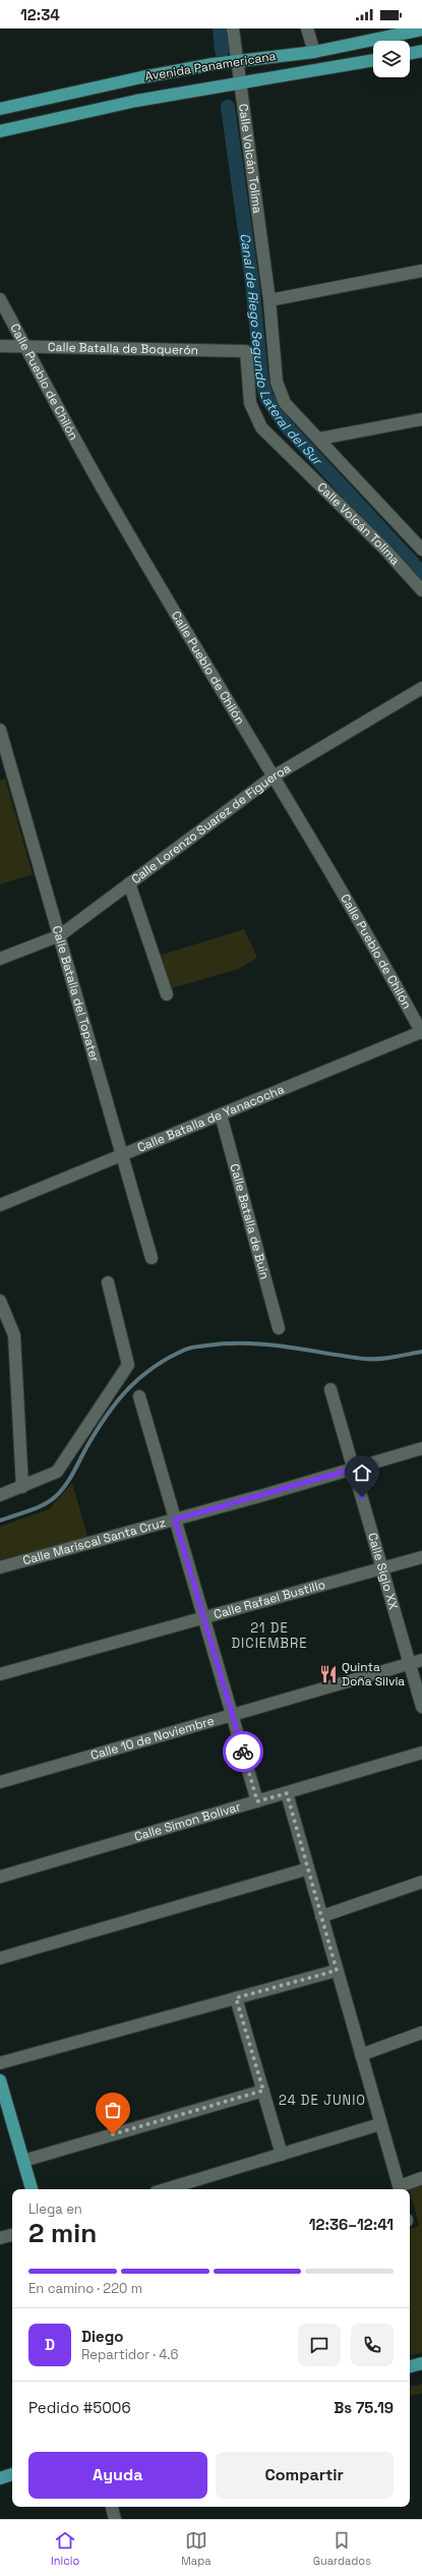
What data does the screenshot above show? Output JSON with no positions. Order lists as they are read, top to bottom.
{
  "streets": {
    "main road": ["Avenida Panamericana"],
    "street": [
      "Calle Volcán Tolima",
      "Calle Batalla de Boquerón",
      "Calle Pueblo de Chilón",
      "Calle Lorenzo Suarez de Figueroa",
      "Calle Batalla del Topater",
      "Calle Batalla de Yanacocha",
      "Calle Batalla de Buin",
      "Calle Mariscal Santa Cruz",
      "Calle Siglo XX",
      "Calle Rafael Bustillo",
      "Calle 10 de Noviembre",
      "Calle Simon Bolivar"
    ]
  },
  "crossings": [
    ["Avenida Panamericana", "Calle Volcán Tolima"],
    ["Calle Volcán Tolima", "Calle Batalla de Boquerón"],
    ["Calle Batalla de Boquerón", "Calle Pueblo de Chilón"],
    ["Calle Pueblo de Chilón", "Calle Lorenzo Suarez de Figueroa"],
    ["Calle Pueblo de Chilón", "Calle Batalla de Yanacocha"],
    ["Calle Lorenzo Suarez de Figueroa", "Calle Batalla del Topater"],
    ["Calle Batalla del Topater", "Calle Batalla de Yanacocha"],
    ["Calle Batalla de Yanacocha", "Calle Batalla de Buin"],
    ["Calle Mariscal Santa Cruz", "Calle Siglo XX"],
    ["Calle Siglo XX", "Calle Rafael Bustillo"],
    ["Calle Siglo XX", "Calle 10 de Noviembre"]
  ],
  "districts": ["21 DE DICIEMBRE", "24 DE JUNIO"],
  "water": ["Canal de Riego Segundo Lateral del Sur"],
  "places": {
    "restaurant": ["Quinta Doña Silvia"]
  },
  "page": {
    "status": "12:34",
    "heading": ["2 min", "Llega en", "12:36–12:41"],
    "panel": [
      "Diego",
      "Repartidor · 4.6",
      "Pedido #5006",
      "Bs 75.19"
    ],
    "bar": "En camino · 220 m",
    "round": "D",
    "buttons": ["Ayuda", "Compartir"],
    "tabs": ["Inicio", "Mapa", "Guardados"]
  }
}
